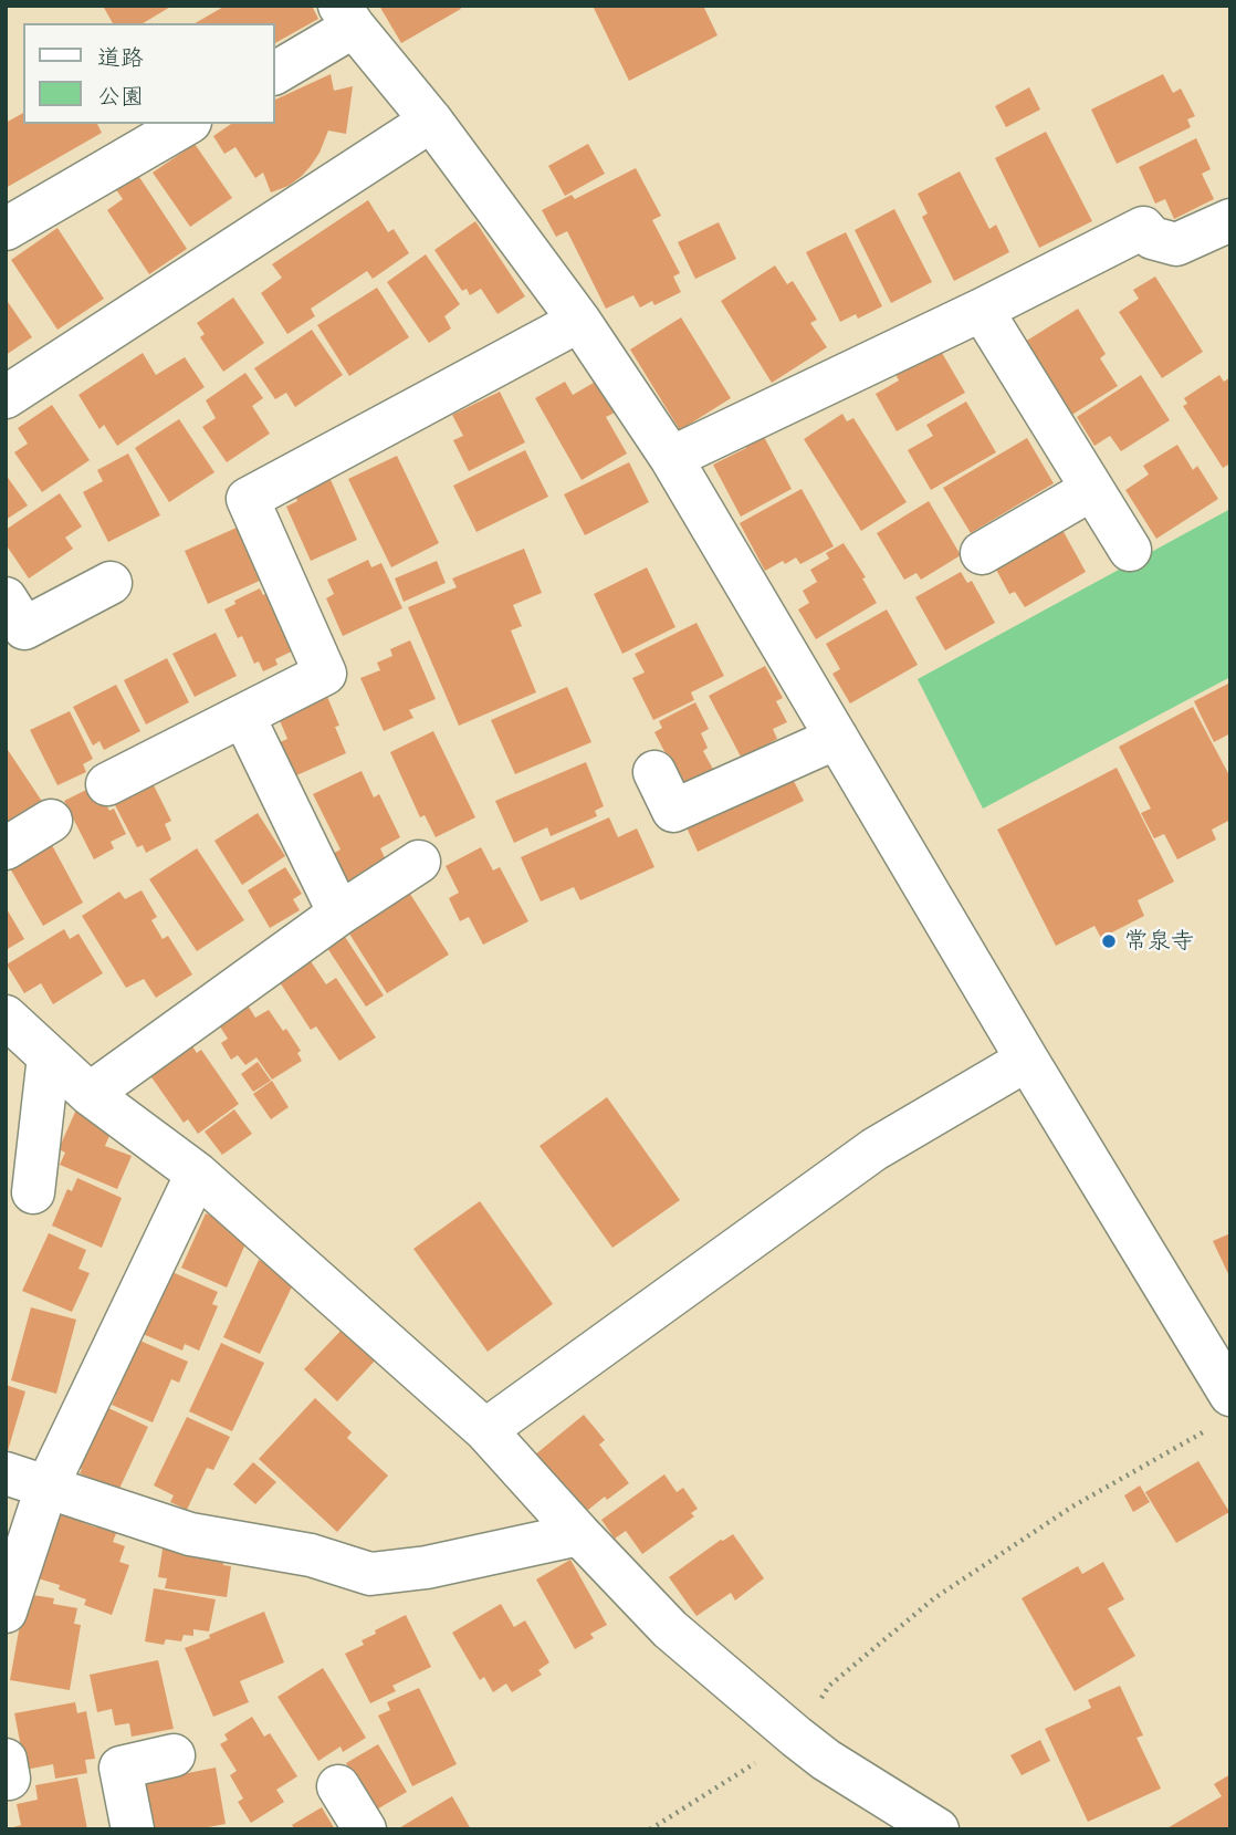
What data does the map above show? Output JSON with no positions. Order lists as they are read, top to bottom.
{
  "places": ["常泉寺"],
  "legend": ["道路", "公園"]
}
